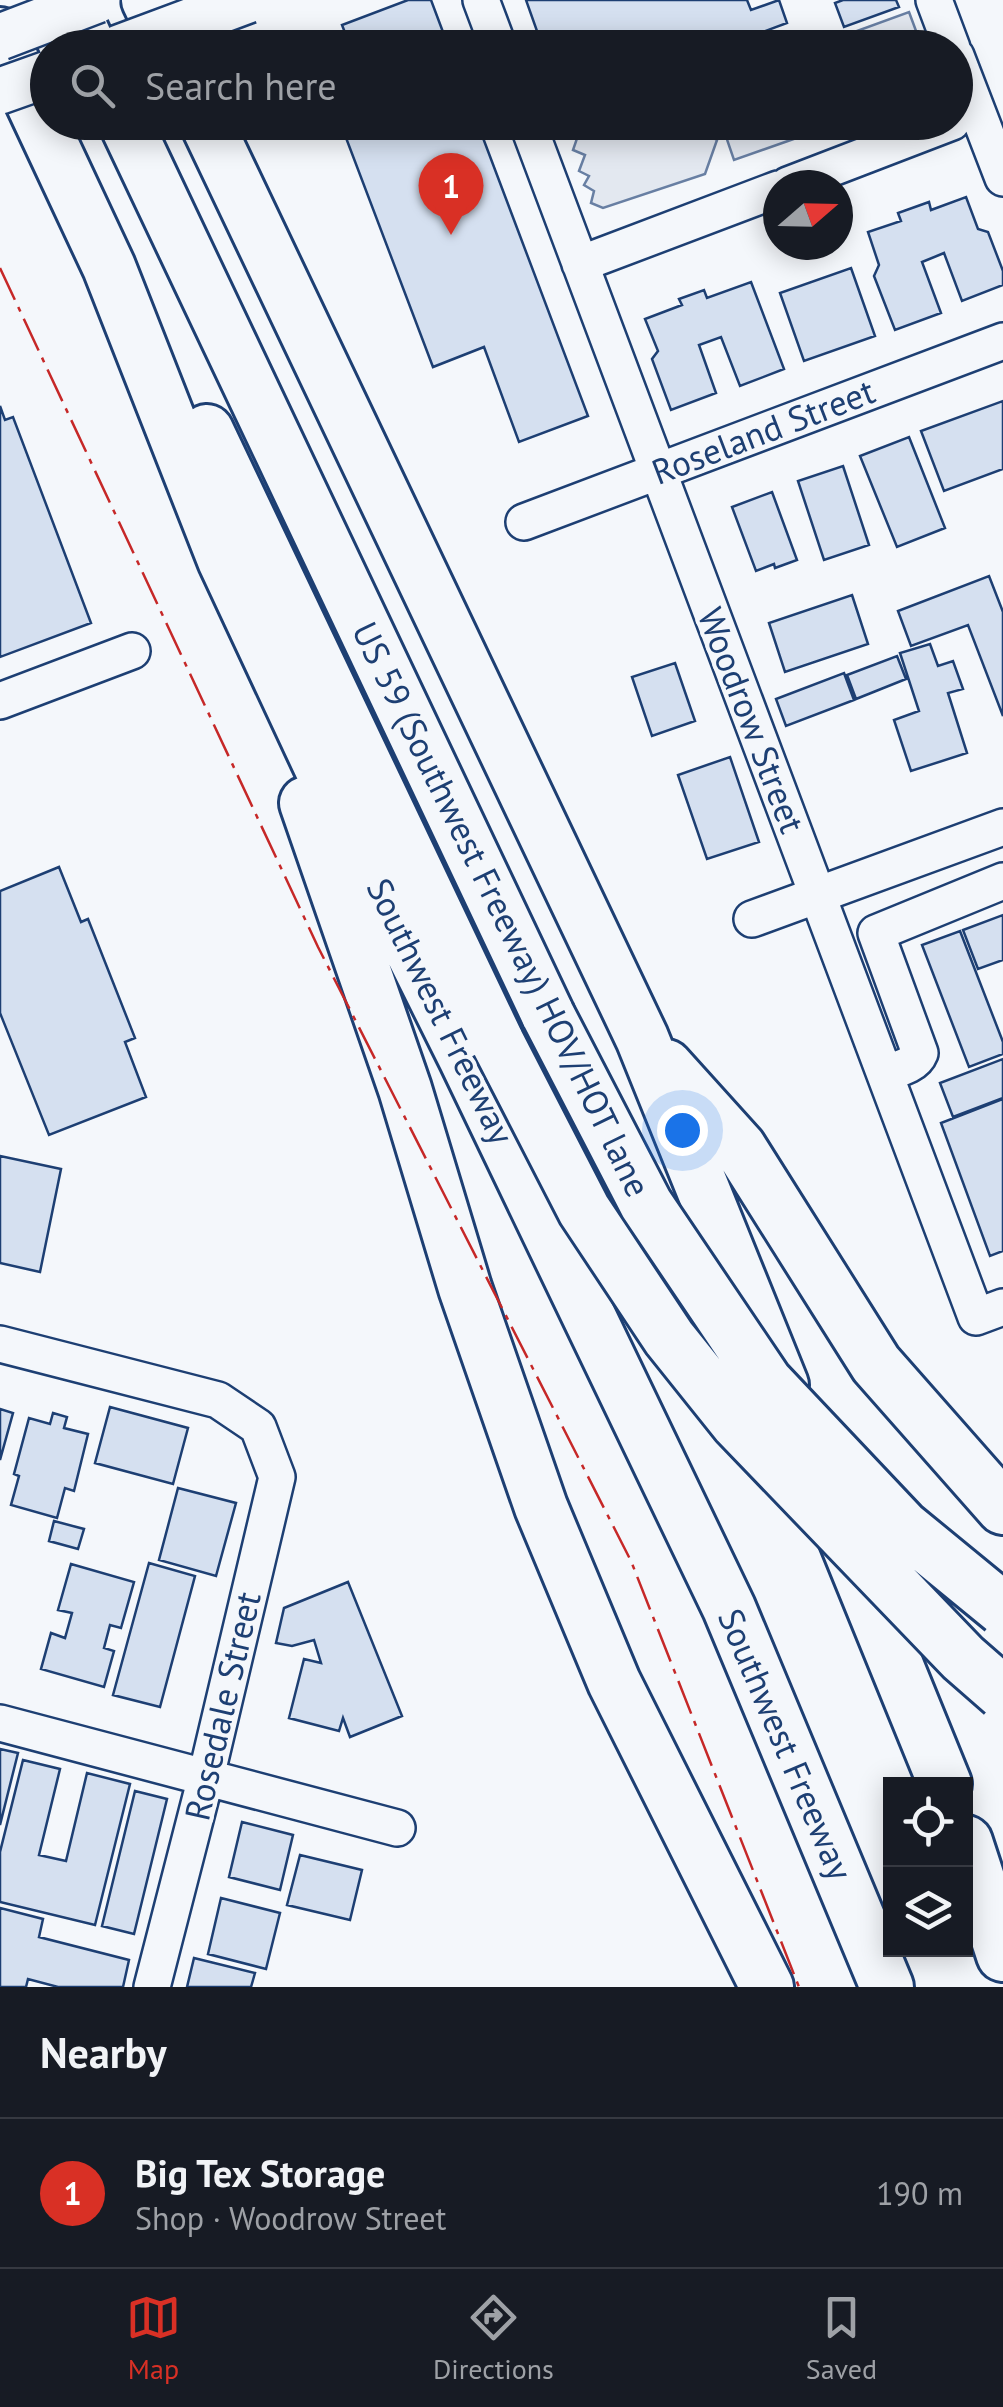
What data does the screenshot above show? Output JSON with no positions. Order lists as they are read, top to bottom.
{
  "streets": {
    "highway": ["US 59 (Southwest Freeway) HOV/HOT lane", "Southwest Freeway"],
    "street": ["Roseland Street", "Woodrow Street", "Rosedale Street"]
  },
  "crossings": [
    ["Roseland Street", "Woodrow Street"]
  ],
  "north": "right",
  "page": {
    "search": "Search here",
    "pins": "1",
    "heading": "Nearby",
    "list": [
      {
        "mark": "1",
        "name": "Big Tex Storage",
        "note": "Shop · Woodrow Street",
        "value": "190 m"
      }
    ],
    "nav": ["Map", "Directions", "Saved"]
  }
}
